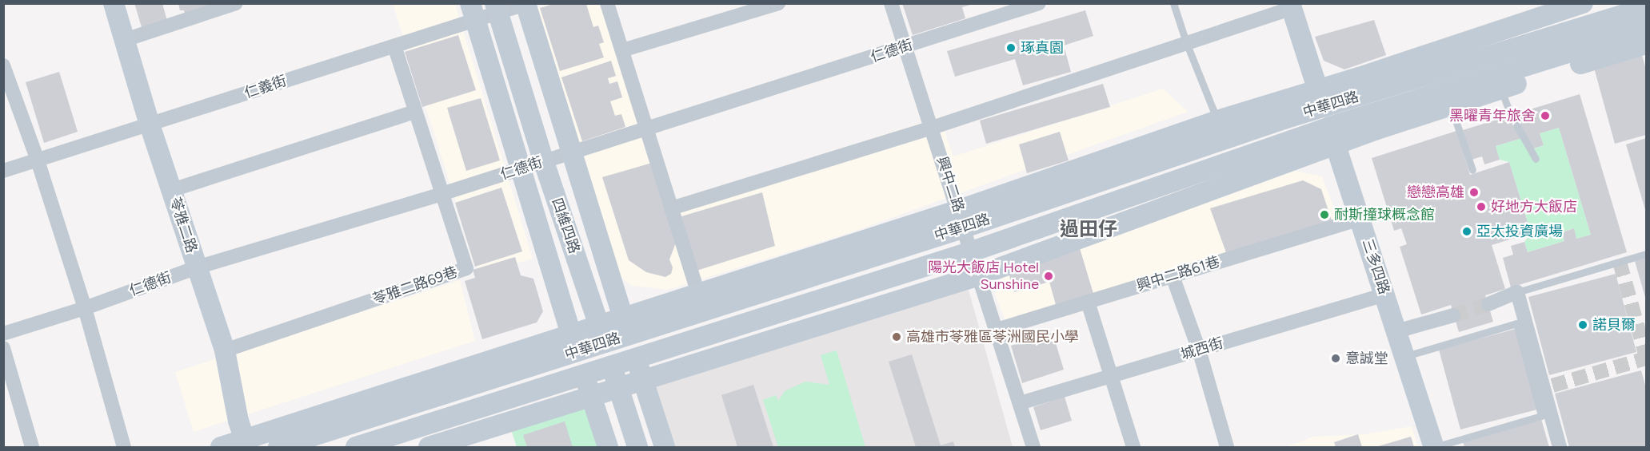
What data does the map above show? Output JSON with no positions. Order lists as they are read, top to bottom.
{
  "streets": {
    "street": [
      "仁德街",
      "仁義街",
      "中華四路",
      "興中二路",
      "苓雅二路",
      "四維四路",
      "三多四路",
      "興中二路61巷",
      "苓雅二路69巷",
      "城西街"
    ]
  },
  "crossings": [
    ["仁德街", "興中二路"],
    ["仁德街", "苓雅二路"],
    ["仁德街", "四維四路"],
    ["仁德街", "苓雅二路69巷"],
    ["仁義街", "苓雅二路"],
    ["仁義街", "四維四路"],
    ["仁義街", "苓雅二路69巷"],
    ["中華四路", "興中二路"],
    ["中華四路", "苓雅二路"],
    ["中華四路", "四維四路"],
    ["中華四路", "三多四路"],
    ["興中二路", "興中二路61巷"],
    ["興中二路", "城西街"],
    ["苓雅二路", "苓雅二路69巷"],
    ["三多四路", "興中二路61巷"],
    ["三多四路", "城西街"]
  ],
  "districts": ["過田仔"],
  "places": [
    "琢真園",
    "黑曜青年旅舍",
    "戀戀高雄",
    "好地方大飯店",
    "耐斯撞球概念館",
    "亞太投資廣場",
    "陽光大飯店 Hotel Sunshine",
    "諾貝爾",
    "高雄市苓雅區苓洲國民小學",
    "意誠堂"
  ]
}
